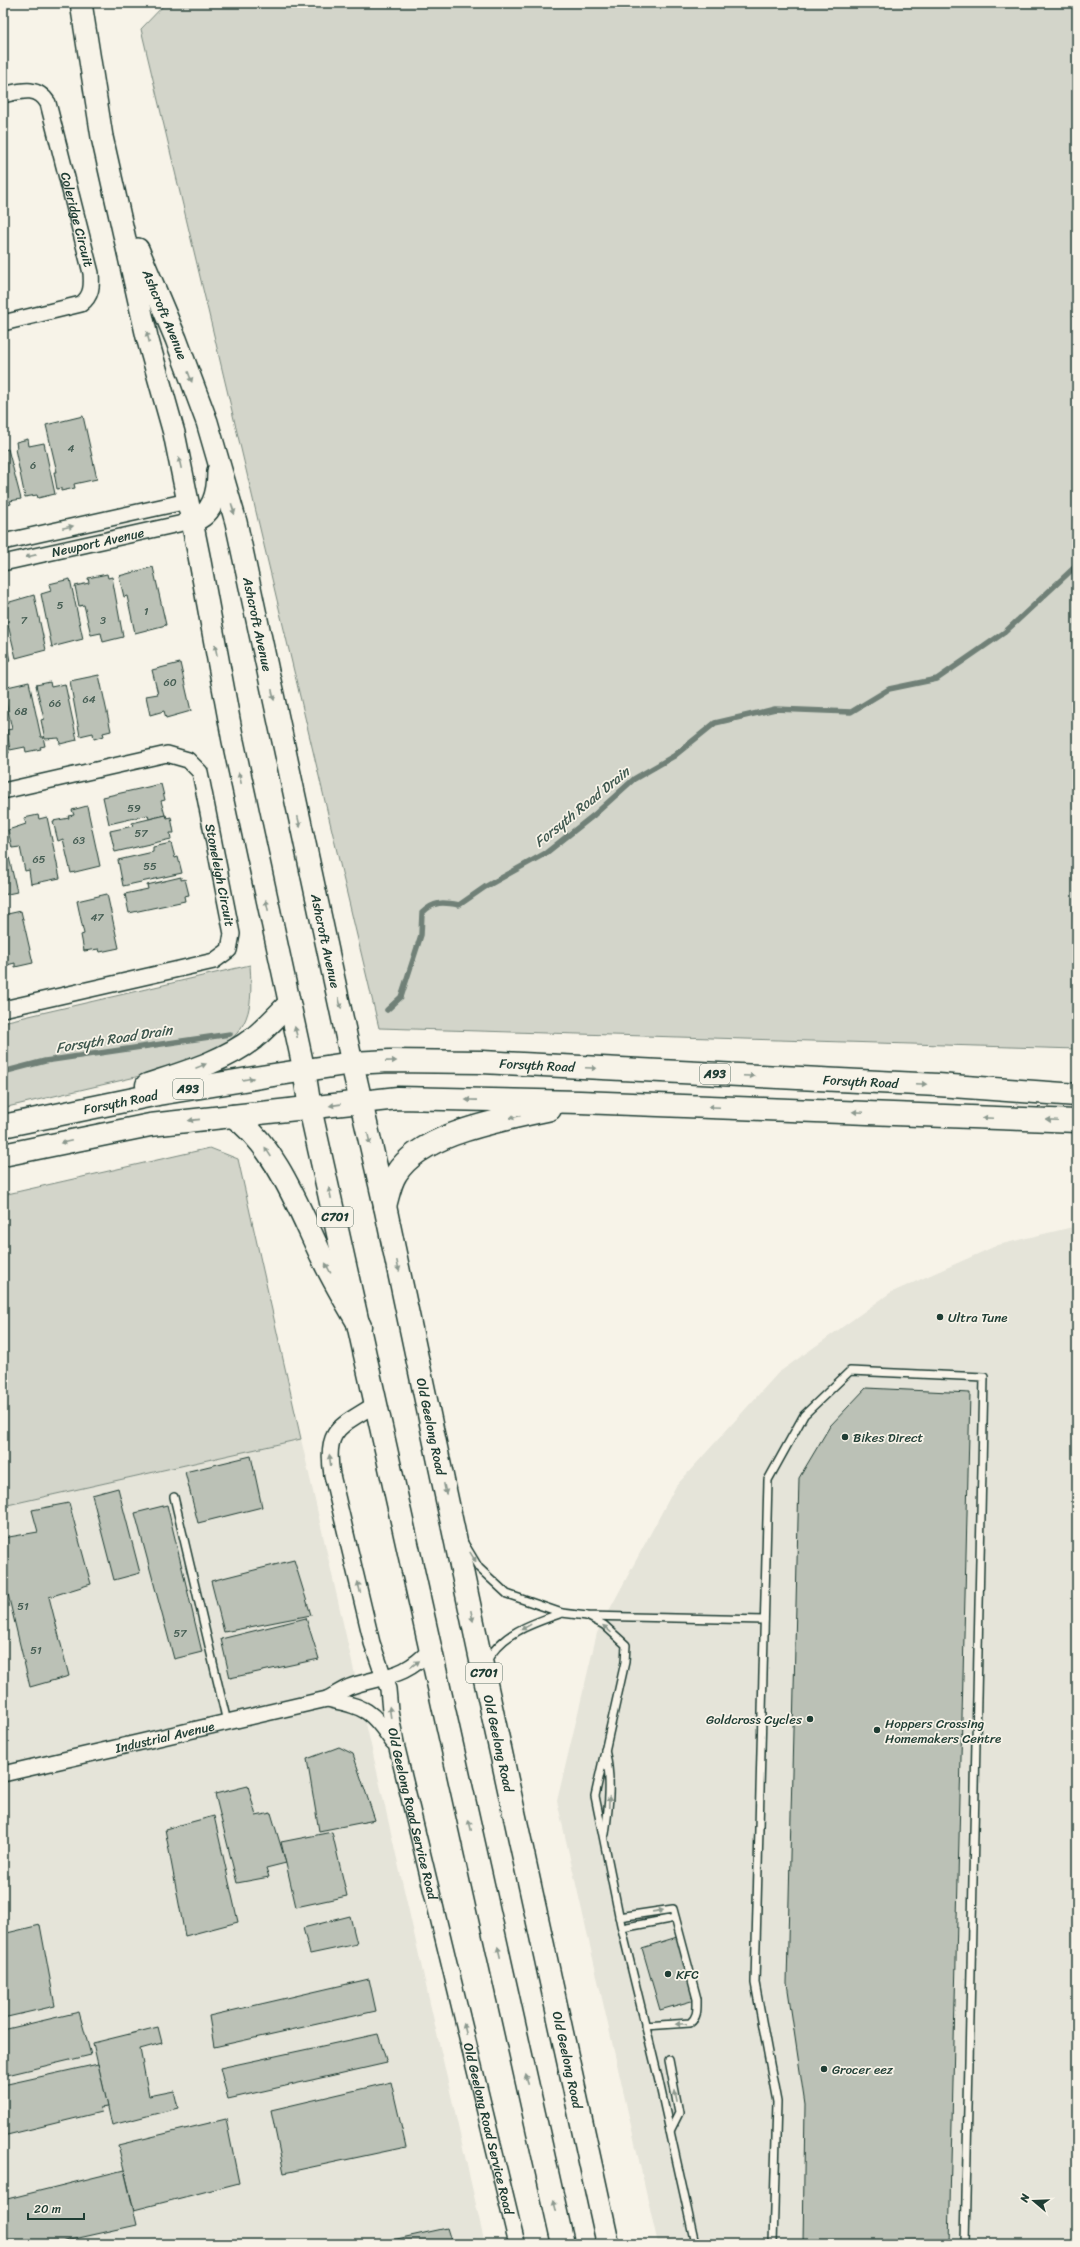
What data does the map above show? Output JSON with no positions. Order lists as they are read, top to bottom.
{
  "streets": {
    "main road": [
      "Ashcroft Avenue",
      "Forsyth Road",
      "A93",
      "C701",
      "Old Geelong Road"
    ],
    "street": [
      "Coleridge Circuit",
      "Newport Avenue",
      "Stoneleigh Circuit",
      "Industrial Avenue",
      "Old Geelong Road Service Road"
    ]
  },
  "crossings": [
    ["Ashcroft Avenue", "Newport Avenue"],
    ["Ashcroft Avenue", "Forsyth Road"],
    ["Ashcroft Avenue", "C701"],
    ["Forsyth Road", "C701"],
    ["C701", "Old Geelong Road"],
    ["C701", "Industrial Avenue"],
    ["C701", "Old Geelong Road Service Road"],
    ["Industrial Avenue", "Old Geelong Road Service Road"]
  ],
  "one_way": ["Old Geelong Road Service Road"],
  "water": ["Forsyth Road Drain"],
  "places": [
    "Ultra Tune",
    "Bikes Direct",
    "Goldcross Cycles",
    "Hoppers Crossing Homemakers Centre",
    "KFC",
    "Grocer eez"
  ],
  "house_numbers": [
    "4",
    "6",
    "5",
    "1",
    "7",
    "3",
    "60",
    "64",
    "66",
    "68",
    "59",
    "57",
    "63",
    "65",
    "55",
    "47",
    "51",
    "57",
    "51"
  ],
  "scale_bar": "20 m",
  "north": "left"
}
